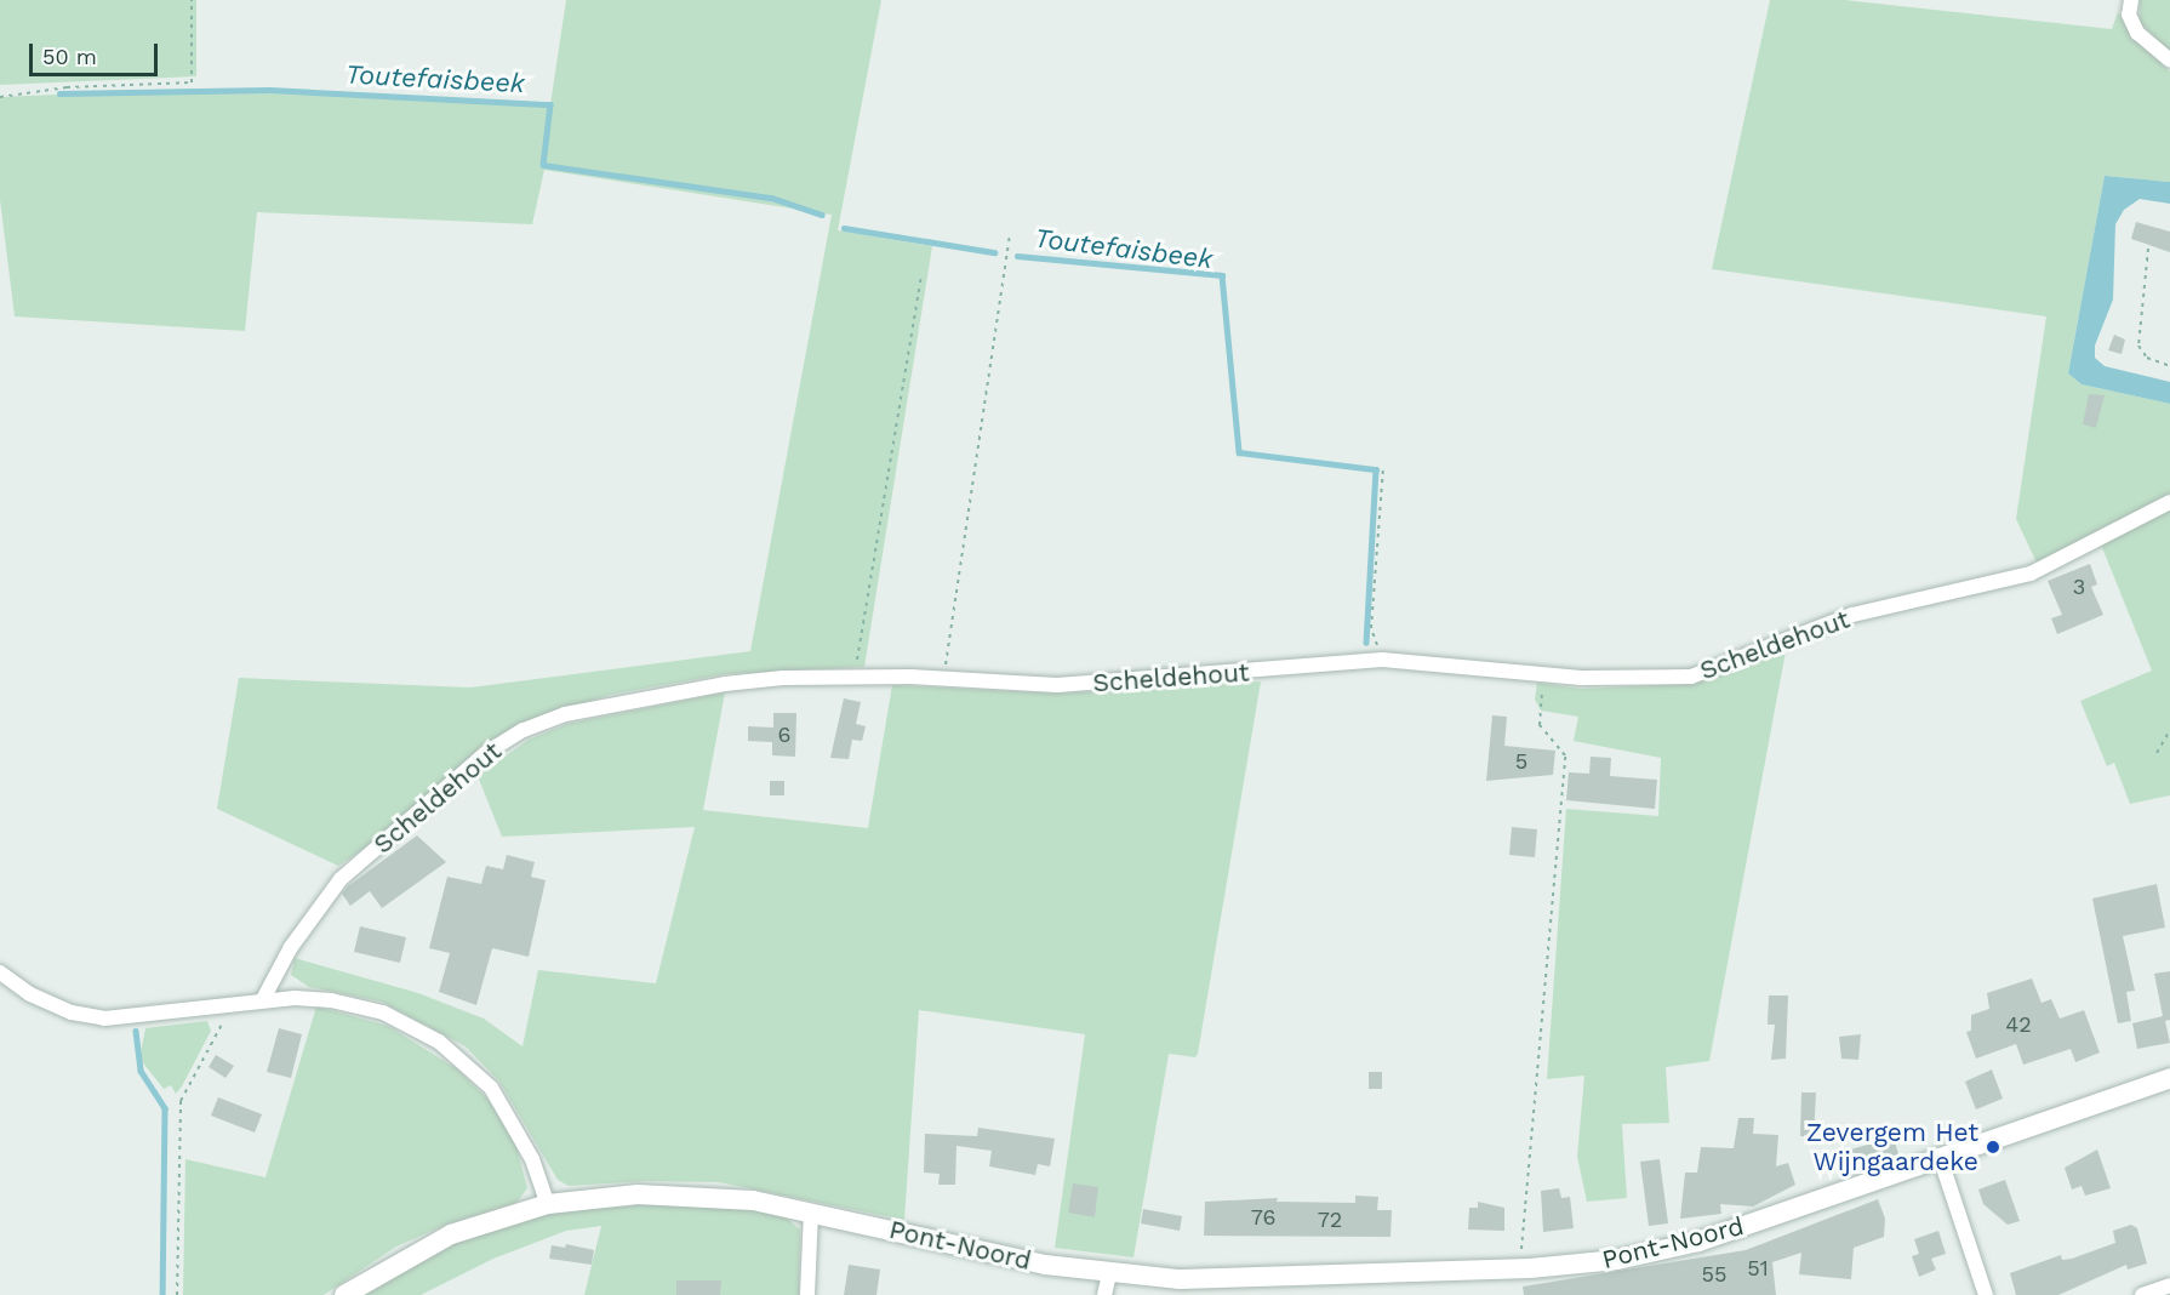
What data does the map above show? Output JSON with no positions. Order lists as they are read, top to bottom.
{
  "streets": {
    "street": ["Scheldehout", "Pont-Noord"]
  },
  "water": ["Toutefaisbeek"],
  "places": ["Zevergem Het Wijngaardeke"],
  "house_numbers": [
    "3",
    "6",
    "5",
    "42",
    "76",
    "72",
    "51",
    "55"
  ],
  "scale_bar": "50 m"
}
